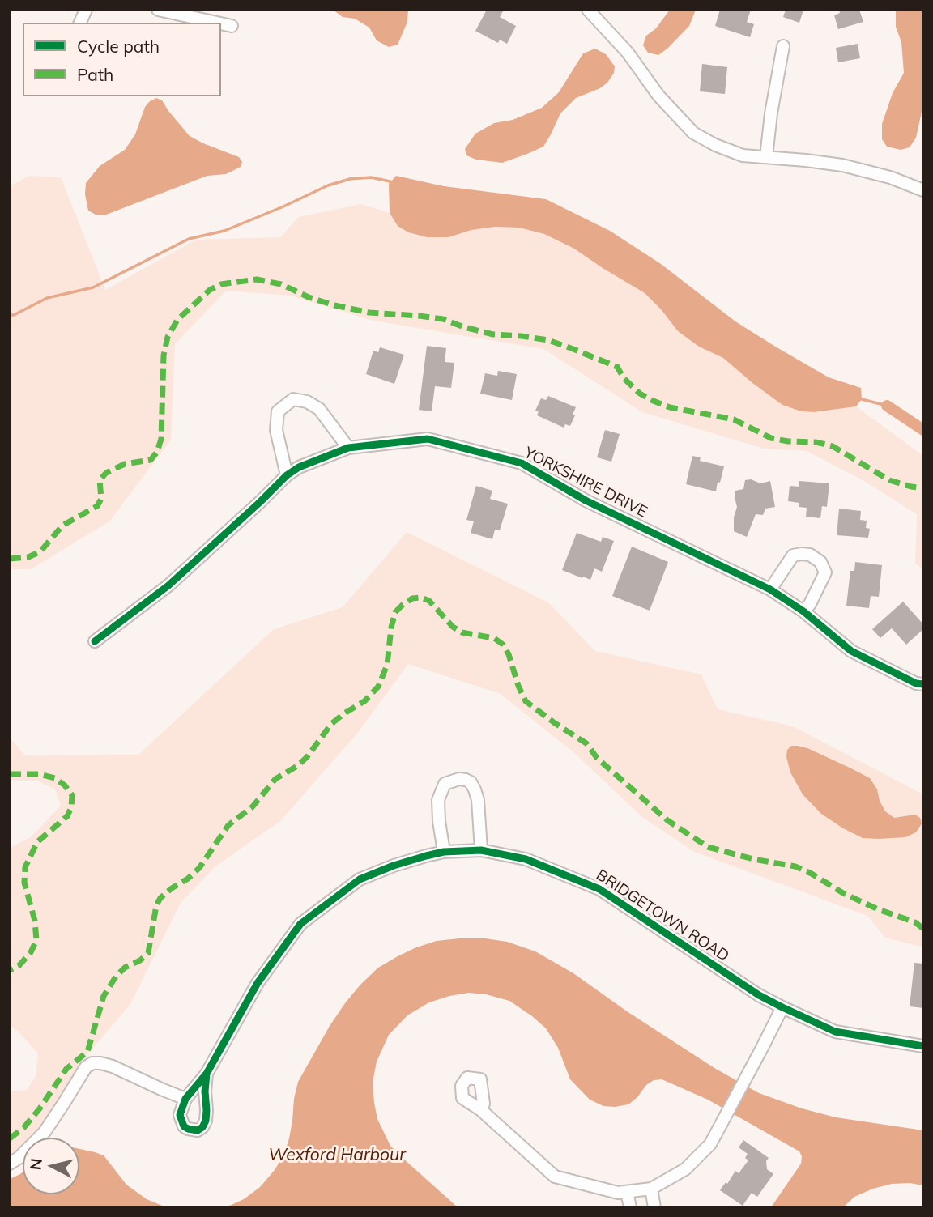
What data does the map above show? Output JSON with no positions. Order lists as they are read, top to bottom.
{
  "streets": {
    "street": ["YORKSHIRE DRIVE", "BRIDGETOWN ROAD"]
  },
  "water": ["Wexford Harbour"],
  "legend": ["Cycle path", "Path"],
  "north": "left"
}
